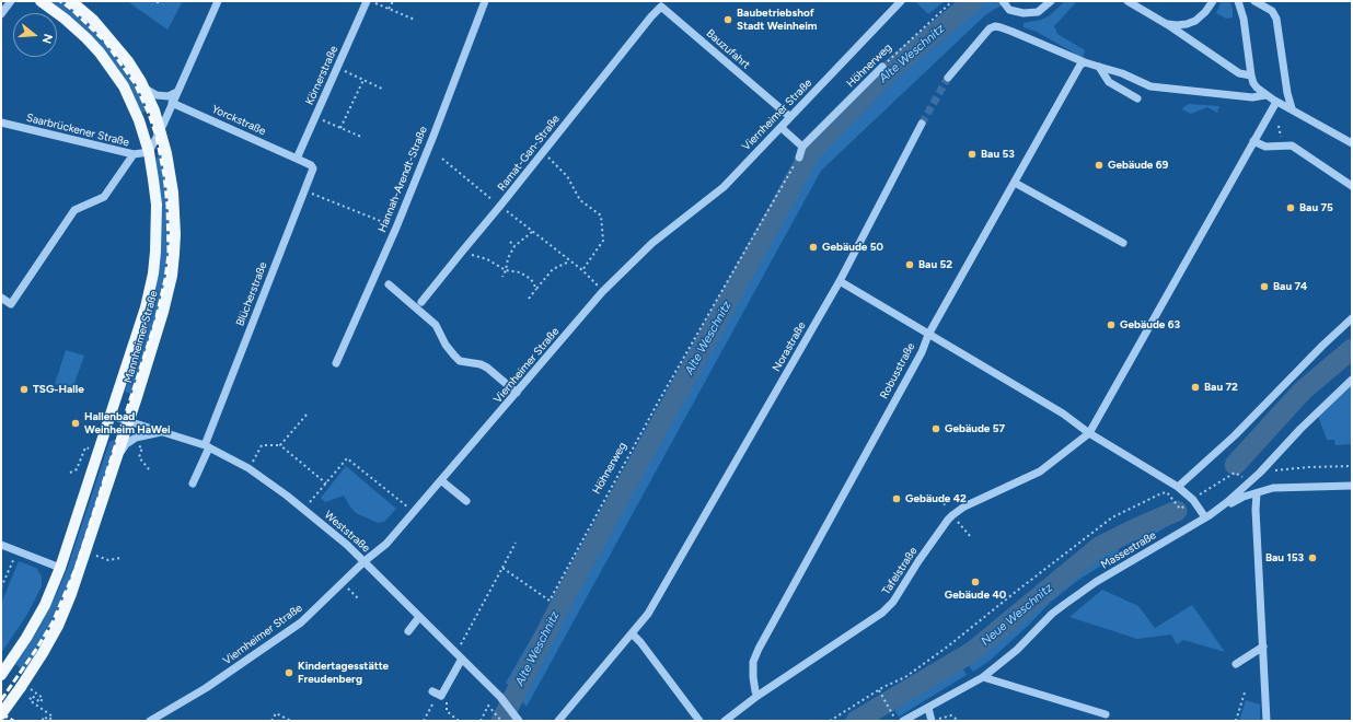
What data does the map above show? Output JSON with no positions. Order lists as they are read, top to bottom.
{
  "streets": {
    "main road": ["Mannheimer Straße"],
    "street": [
      "Bauzufahrt",
      "Höhnerweg",
      "Körnerstraße",
      "Viernheimer Straße",
      "Yorckstraße",
      "Saarbrückener Straße",
      "Ramat-Gan-Straße",
      "Hannah-Arendt-Straße",
      "Blücherstraße",
      "Norastraße",
      "Robusstraße",
      "Weststraße",
      "Massestraße",
      "Tafelstraße"
    ]
  },
  "crossings": [
    ["Bauzufahrt", "Viernheimer Straße"],
    ["Bauzufahrt", "Ramat-Gan-Straße"],
    ["Körnerstraße", "Yorckstraße"],
    ["Körnerstraße", "Blücherstraße"],
    ["Viernheimer Straße", "Weststraße"],
    ["Yorckstraße", "Blücherstraße"],
    ["Saarbrückener Straße", "Mannheimer Straße"],
    ["Blücherstraße", "Weststraße"],
    ["Mannheimer Straße", "Weststraße"],
    ["Robusstraße", "Tafelstraße"]
  ],
  "water": ["Alte Weschnitz", "Neue Weschnitz"],
  "places": [
    "Baubetriebshof Stadt Weinheim",
    "Bau 53",
    "Gebäude 69",
    "Bau 75",
    "Gebäude 50",
    "Bau 52",
    "Bau 74",
    "Gebäude 63",
    "Bau 72",
    "TSG-Halle",
    "Hallenbad Weinheim HaWei",
    "Gebäude 57",
    "Gebäude 42",
    "Bau 153",
    "Gebäude 40",
    "Kindertagesstätte Freudenberg"
  ],
  "north": "right"
}
